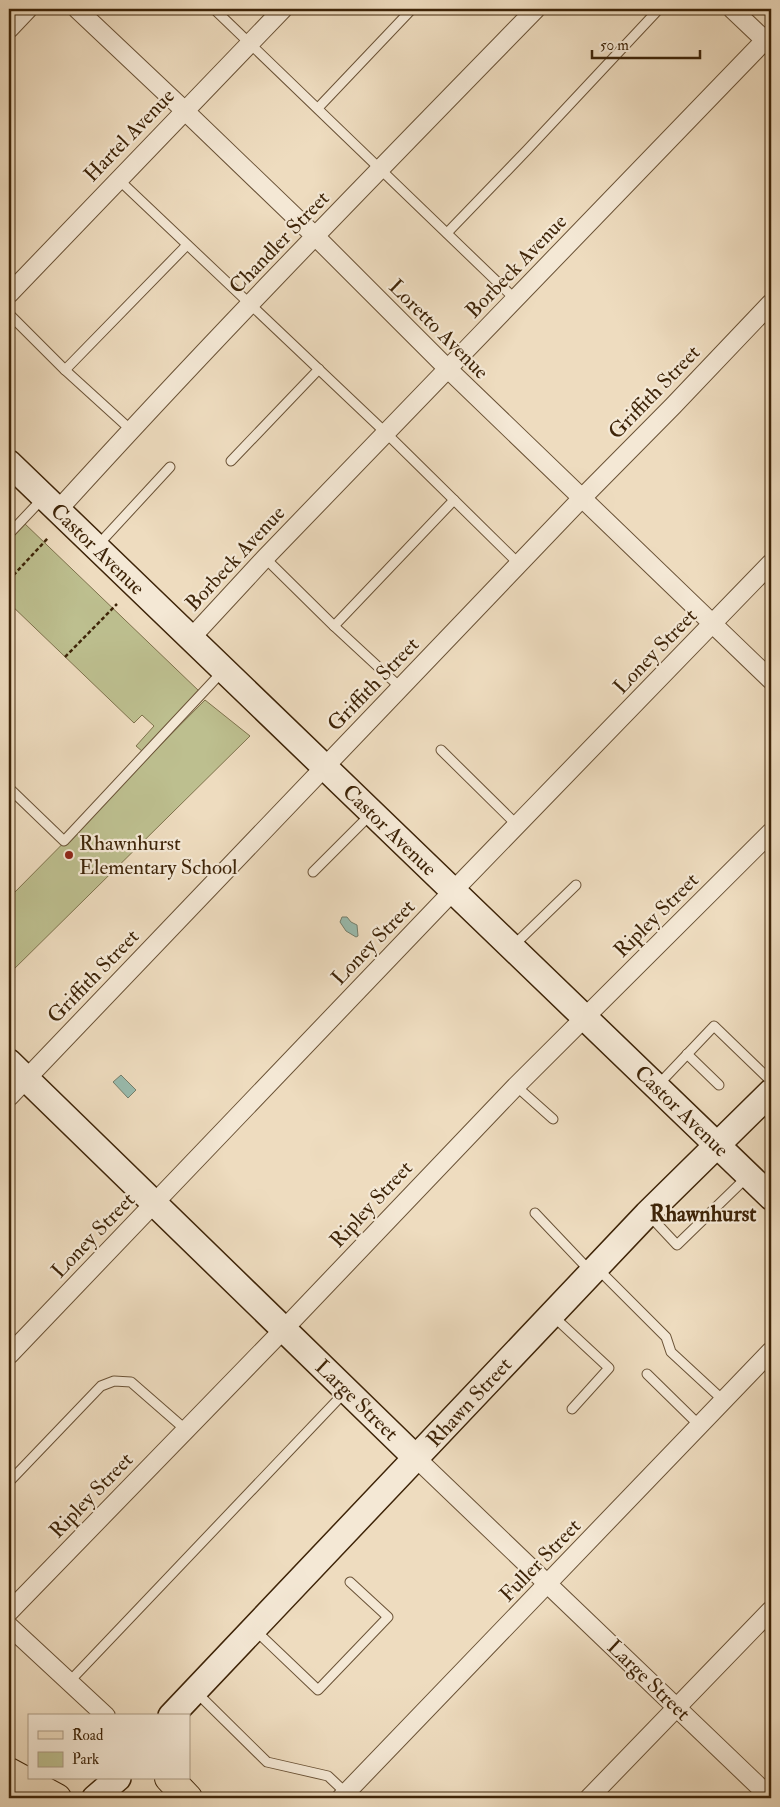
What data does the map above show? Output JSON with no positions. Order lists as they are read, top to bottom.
{
  "streets": {
    "main road": ["Castor Avenue", "Large Street", "Rhawn Street"],
    "street": [
      "Hartel Avenue",
      "Chandler Street",
      "Borbeck Avenue",
      "Loretto Avenue",
      "Griffith Street",
      "Loney Street",
      "Ripley Street",
      "Fuller Street"
    ]
  },
  "crossings": [
    ["Hartel Avenue", "Loretto Avenue"],
    ["Chandler Street", "Loretto Avenue"],
    ["Chandler Street", "Castor Avenue"],
    ["Borbeck Avenue", "Loretto Avenue"],
    ["Borbeck Avenue", "Castor Avenue"],
    ["Loretto Avenue", "Griffith Street"],
    ["Loretto Avenue", "Loney Street"],
    ["Griffith Street", "Castor Avenue"],
    ["Griffith Street", "Large Street"],
    ["Castor Avenue", "Loney Street"],
    ["Castor Avenue", "Ripley Street"],
    ["Castor Avenue", "Rhawn Street"],
    ["Loney Street", "Large Street"],
    ["Ripley Street", "Large Street"],
    ["Large Street", "Rhawn Street"],
    ["Large Street", "Fuller Street"]
  ],
  "districts": ["Rhawnhurst"],
  "places": ["Rhawnhurst Elementary School"],
  "legend": ["Road", "Park"],
  "scale_bar": "50 m"
}
